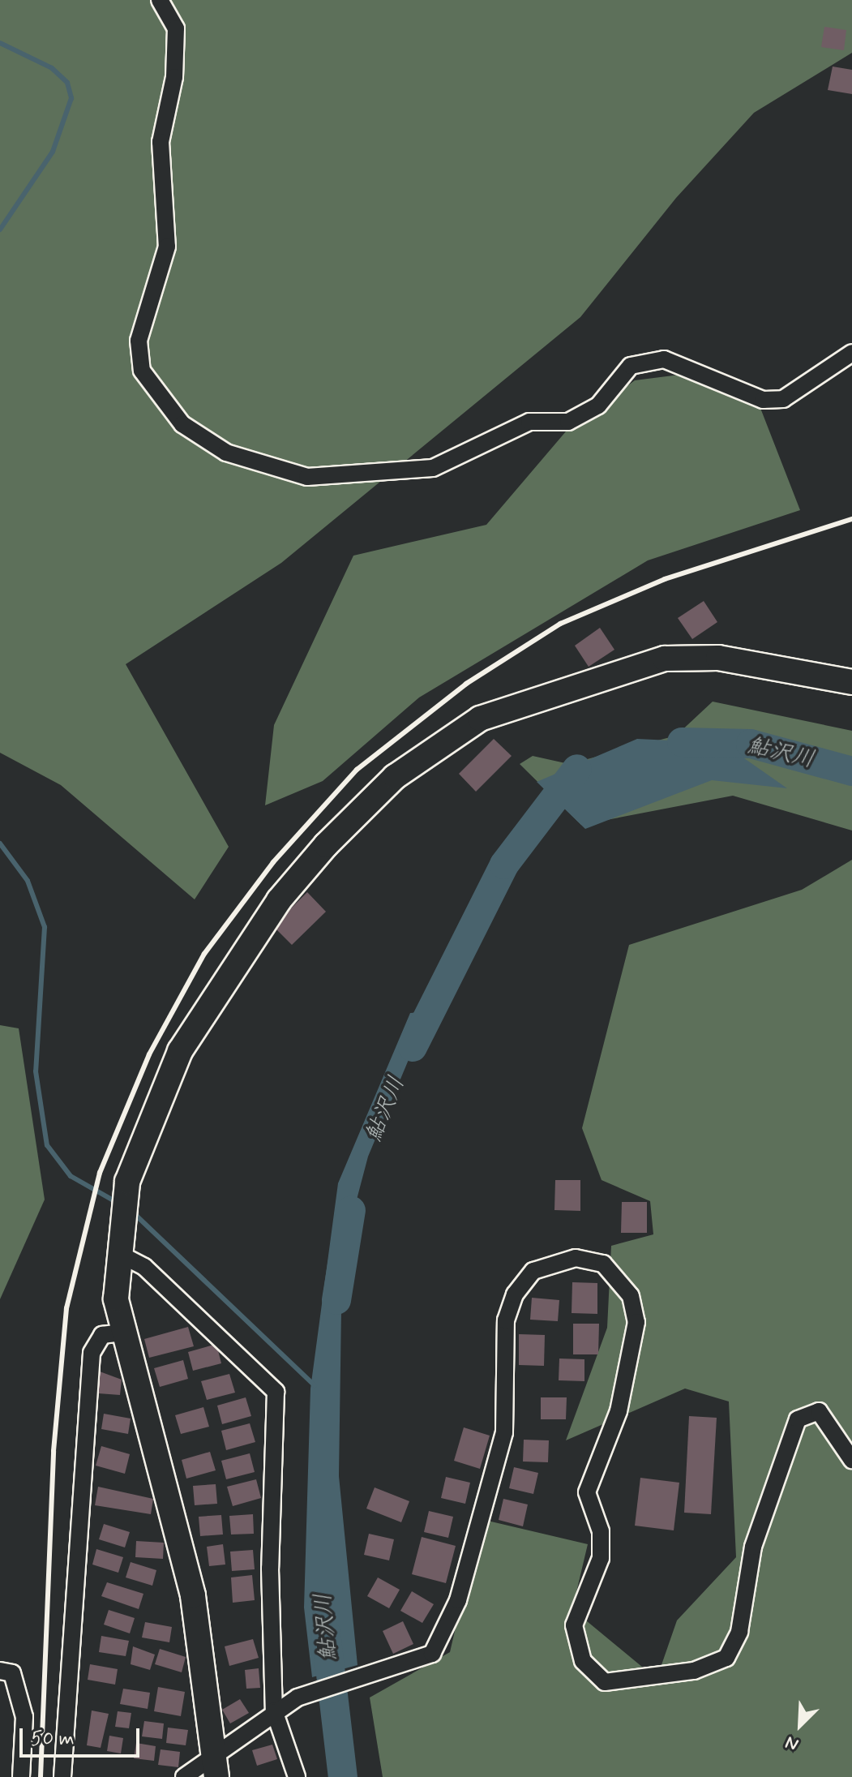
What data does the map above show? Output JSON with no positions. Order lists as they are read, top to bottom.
{
  "water": ["鮎沢川"],
  "scale_bar": "50 m",
  "north": "bottom left"
}
